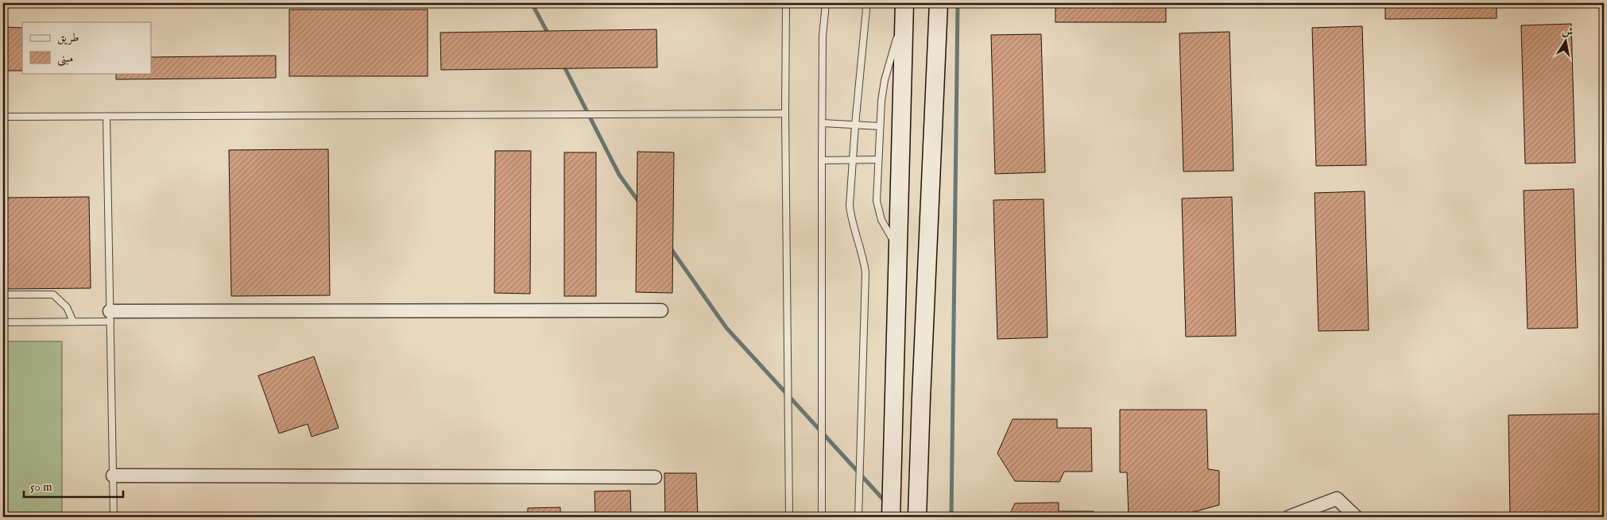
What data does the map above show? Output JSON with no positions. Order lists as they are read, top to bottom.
{
  "legend": ["طريق", "مبنى"],
  "scale_bar": "50 m",
  "north": "top"
}
